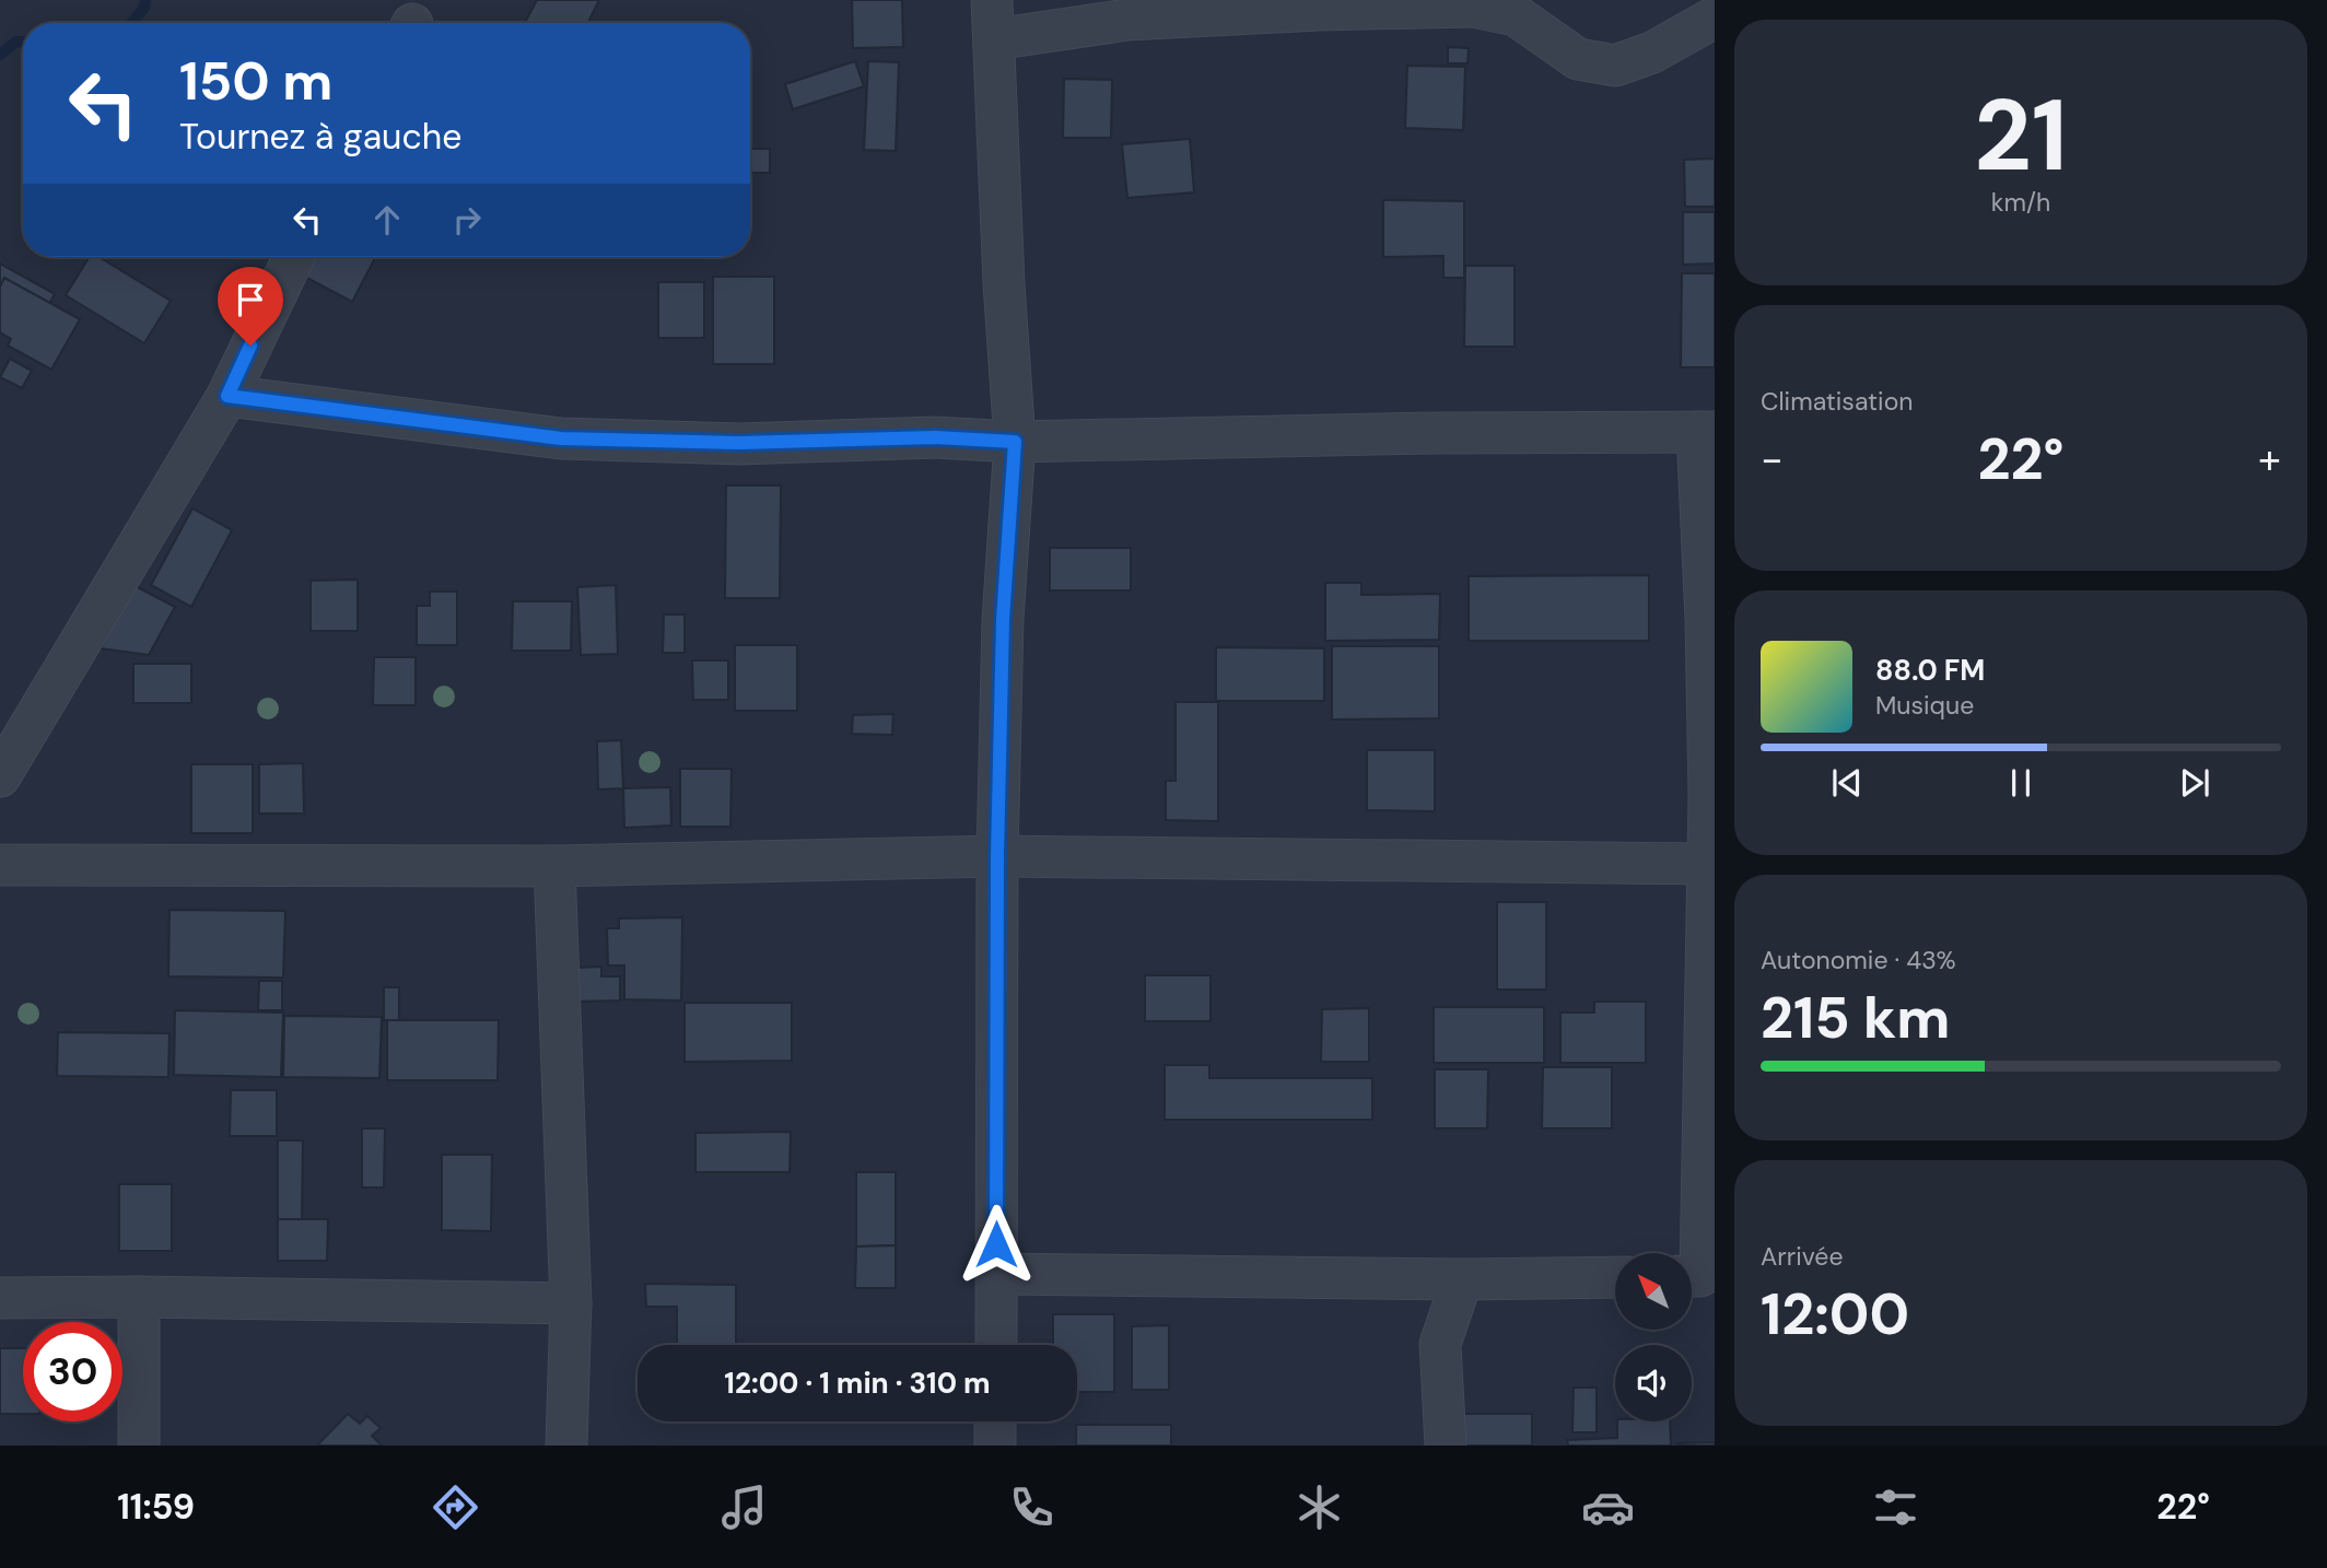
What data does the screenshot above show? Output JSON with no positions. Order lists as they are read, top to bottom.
{
  "north": "top left",
  "page": {
    "tile": [
      ["21", "km/h"],
      "Climatisation",
      ["Autonomie · 43%", "215 km"],
      ["Arrivée", "12:00"]
    ],
    "turn": ["150 m", "Tournez à gauche"],
    "heat": ["−", "22°", "+"],
    "song": ["88.0 FM", "Musique"],
    "limit": "30",
    "trip": "12:00 · 1 min · 310 m",
    "tabs": ["11:59", "22°"]
  }
}
